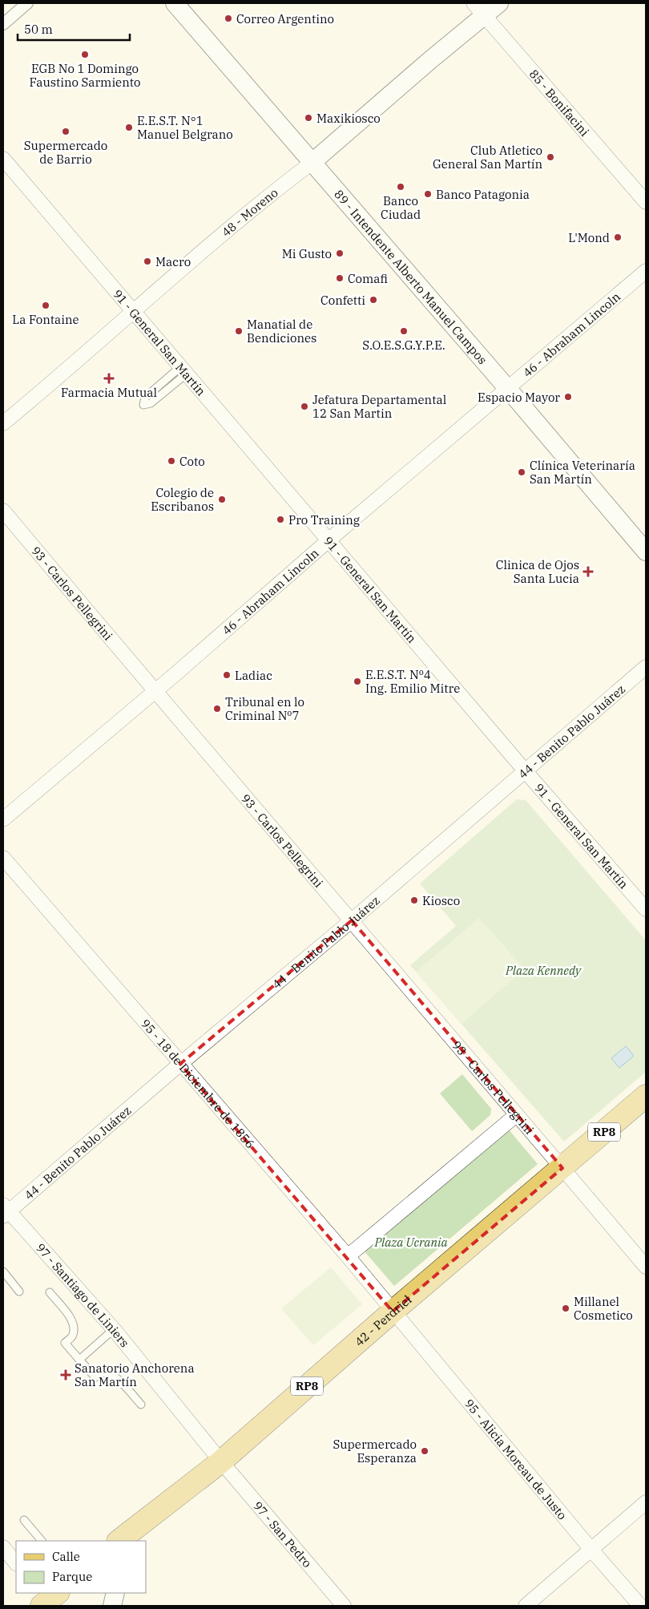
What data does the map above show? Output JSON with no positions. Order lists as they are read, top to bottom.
{
  "streets": {
    "main road": ["RP8", "42 - Perdriel"],
    "street": [
      "85 - Bonifacini",
      "48 - Moreno",
      "89 - Intendente Alberto Manuel Campos",
      "46 - Abraham Lincoln",
      "91 - General San Martín",
      "93 - Carlos Pellegrini",
      "44 - Benito Pablo Juárez",
      "95 - 18 de Diciembre de 1856",
      "97 - Santiago de Liniers",
      "95 - Alicia Moreau de Justo",
      "97 - San Pedro"
    ]
  },
  "crossings": [
    ["85 - Bonifacini", "48 - Moreno"],
    ["48 - Moreno", "89 - Intendente Alberto Manuel Campos"],
    ["48 - Moreno", "91 - General San Martín"],
    ["89 - Intendente Alberto Manuel Campos", "46 - Abraham Lincoln"],
    ["46 - Abraham Lincoln", "91 - General San Martín"],
    ["46 - Abraham Lincoln", "93 - Carlos Pellegrini"],
    ["91 - General San Martín", "44 - Benito Pablo Juárez"],
    ["93 - Carlos Pellegrini", "44 - Benito Pablo Juárez"],
    ["93 - Carlos Pellegrini", "42 - Perdriel"],
    ["44 - Benito Pablo Juárez", "95 - 18 de Diciembre de 1856"],
    ["44 - Benito Pablo Juárez", "97 - Santiago de Liniers"],
    ["95 - 18 de Diciembre de 1856", "42 - Perdriel"],
    ["95 - 18 de Diciembre de 1856", "95 - Alicia Moreau de Justo"],
    ["97 - Santiago de Liniers", "42 - Perdriel"],
    ["97 - Santiago de Liniers", "97 - San Pedro"],
    ["42 - Perdriel", "95 - Alicia Moreau de Justo"],
    ["42 - Perdriel", "97 - San Pedro"]
  ],
  "parks": ["Plaza Kennedy", "Plaza Ucrania"],
  "places": {
    "other": [
      "Correo Argentino",
      "EGB No 1 Domingo Faustino Sarmiento",
      "Maxikiosco",
      "E.E.S.T. N°1 Manuel Belgrano",
      "Supermercado de Barrio",
      "Club Atletico General San Martín",
      "Banco Ciudad",
      "Banco Patagonia",
      "L'Mond",
      "Mi Gusto",
      "Macro",
      "Comafi",
      "Confetti",
      "La Fontaine",
      "Manatial de Bendiciones",
      "S.O.E.S.G.Y.P.E.",
      "Espacio Mayor",
      "Jefatura Departamental 12 San Martin",
      "Coto",
      "Clínica Veterinaría San Martín",
      "Colegio de Escribanos",
      "Pro Training",
      "Ladiac",
      "E.E.S.T. Nº4 Ing. Emilio Mitre",
      "Tribunal en lo Criminal Nº7",
      "Kiosco",
      "Millanel Cosmetico",
      "Supermercado Esperanza"
    ],
    "health": ["Farmacia Mutual", "Clinica de Ojos Santa Lucia", "Sanatorio Anchorena San Martín"]
  },
  "legend": ["Calle", "Parque"],
  "scale_bar": "50 m"
}
